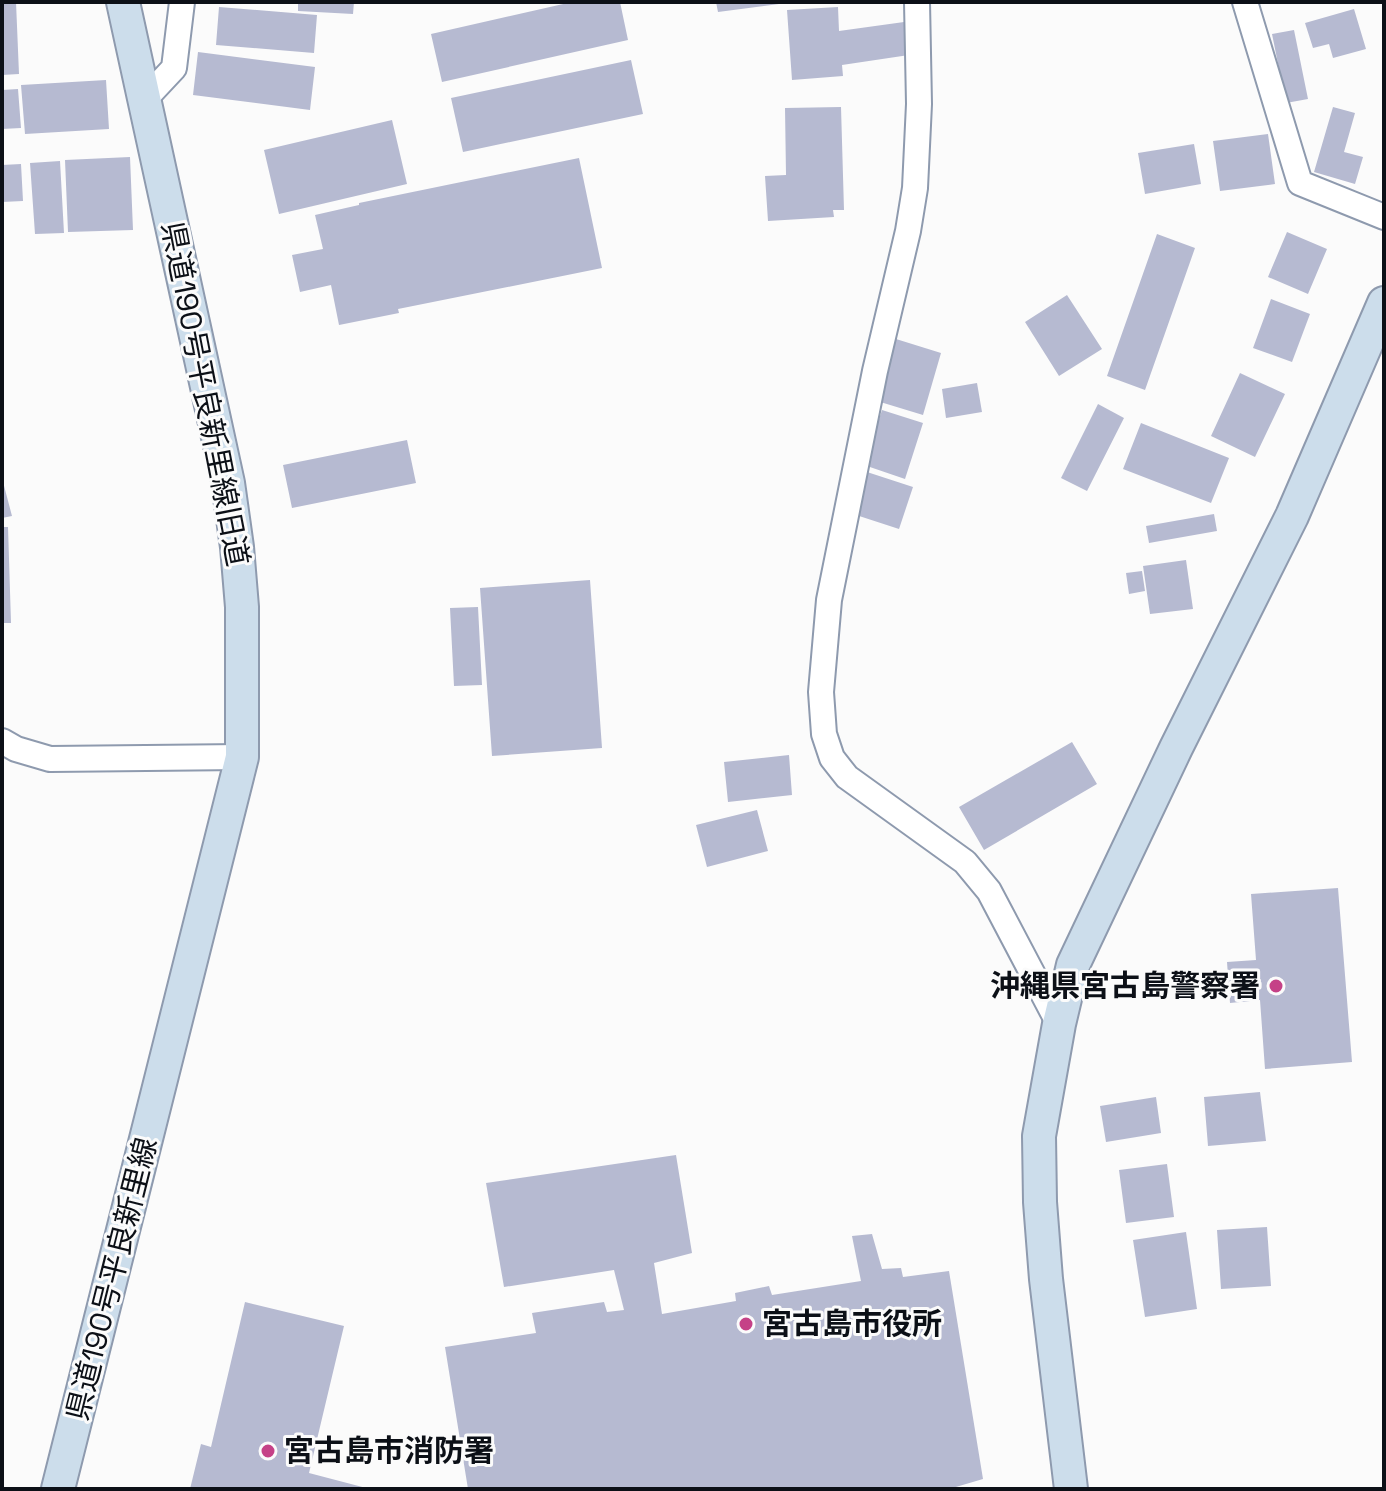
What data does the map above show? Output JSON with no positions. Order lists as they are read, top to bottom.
{
  "streets": {
    "street": ["県道190号平良新里線旧道", "県道190号平良新里線"]
  },
  "crossings": [
    ["県道190号平良新里線旧道", "県道190号平良新里線"]
  ],
  "places": ["沖縄県宮古島警察署", "宮古島市役所", "宮古島市消防署"]
}
